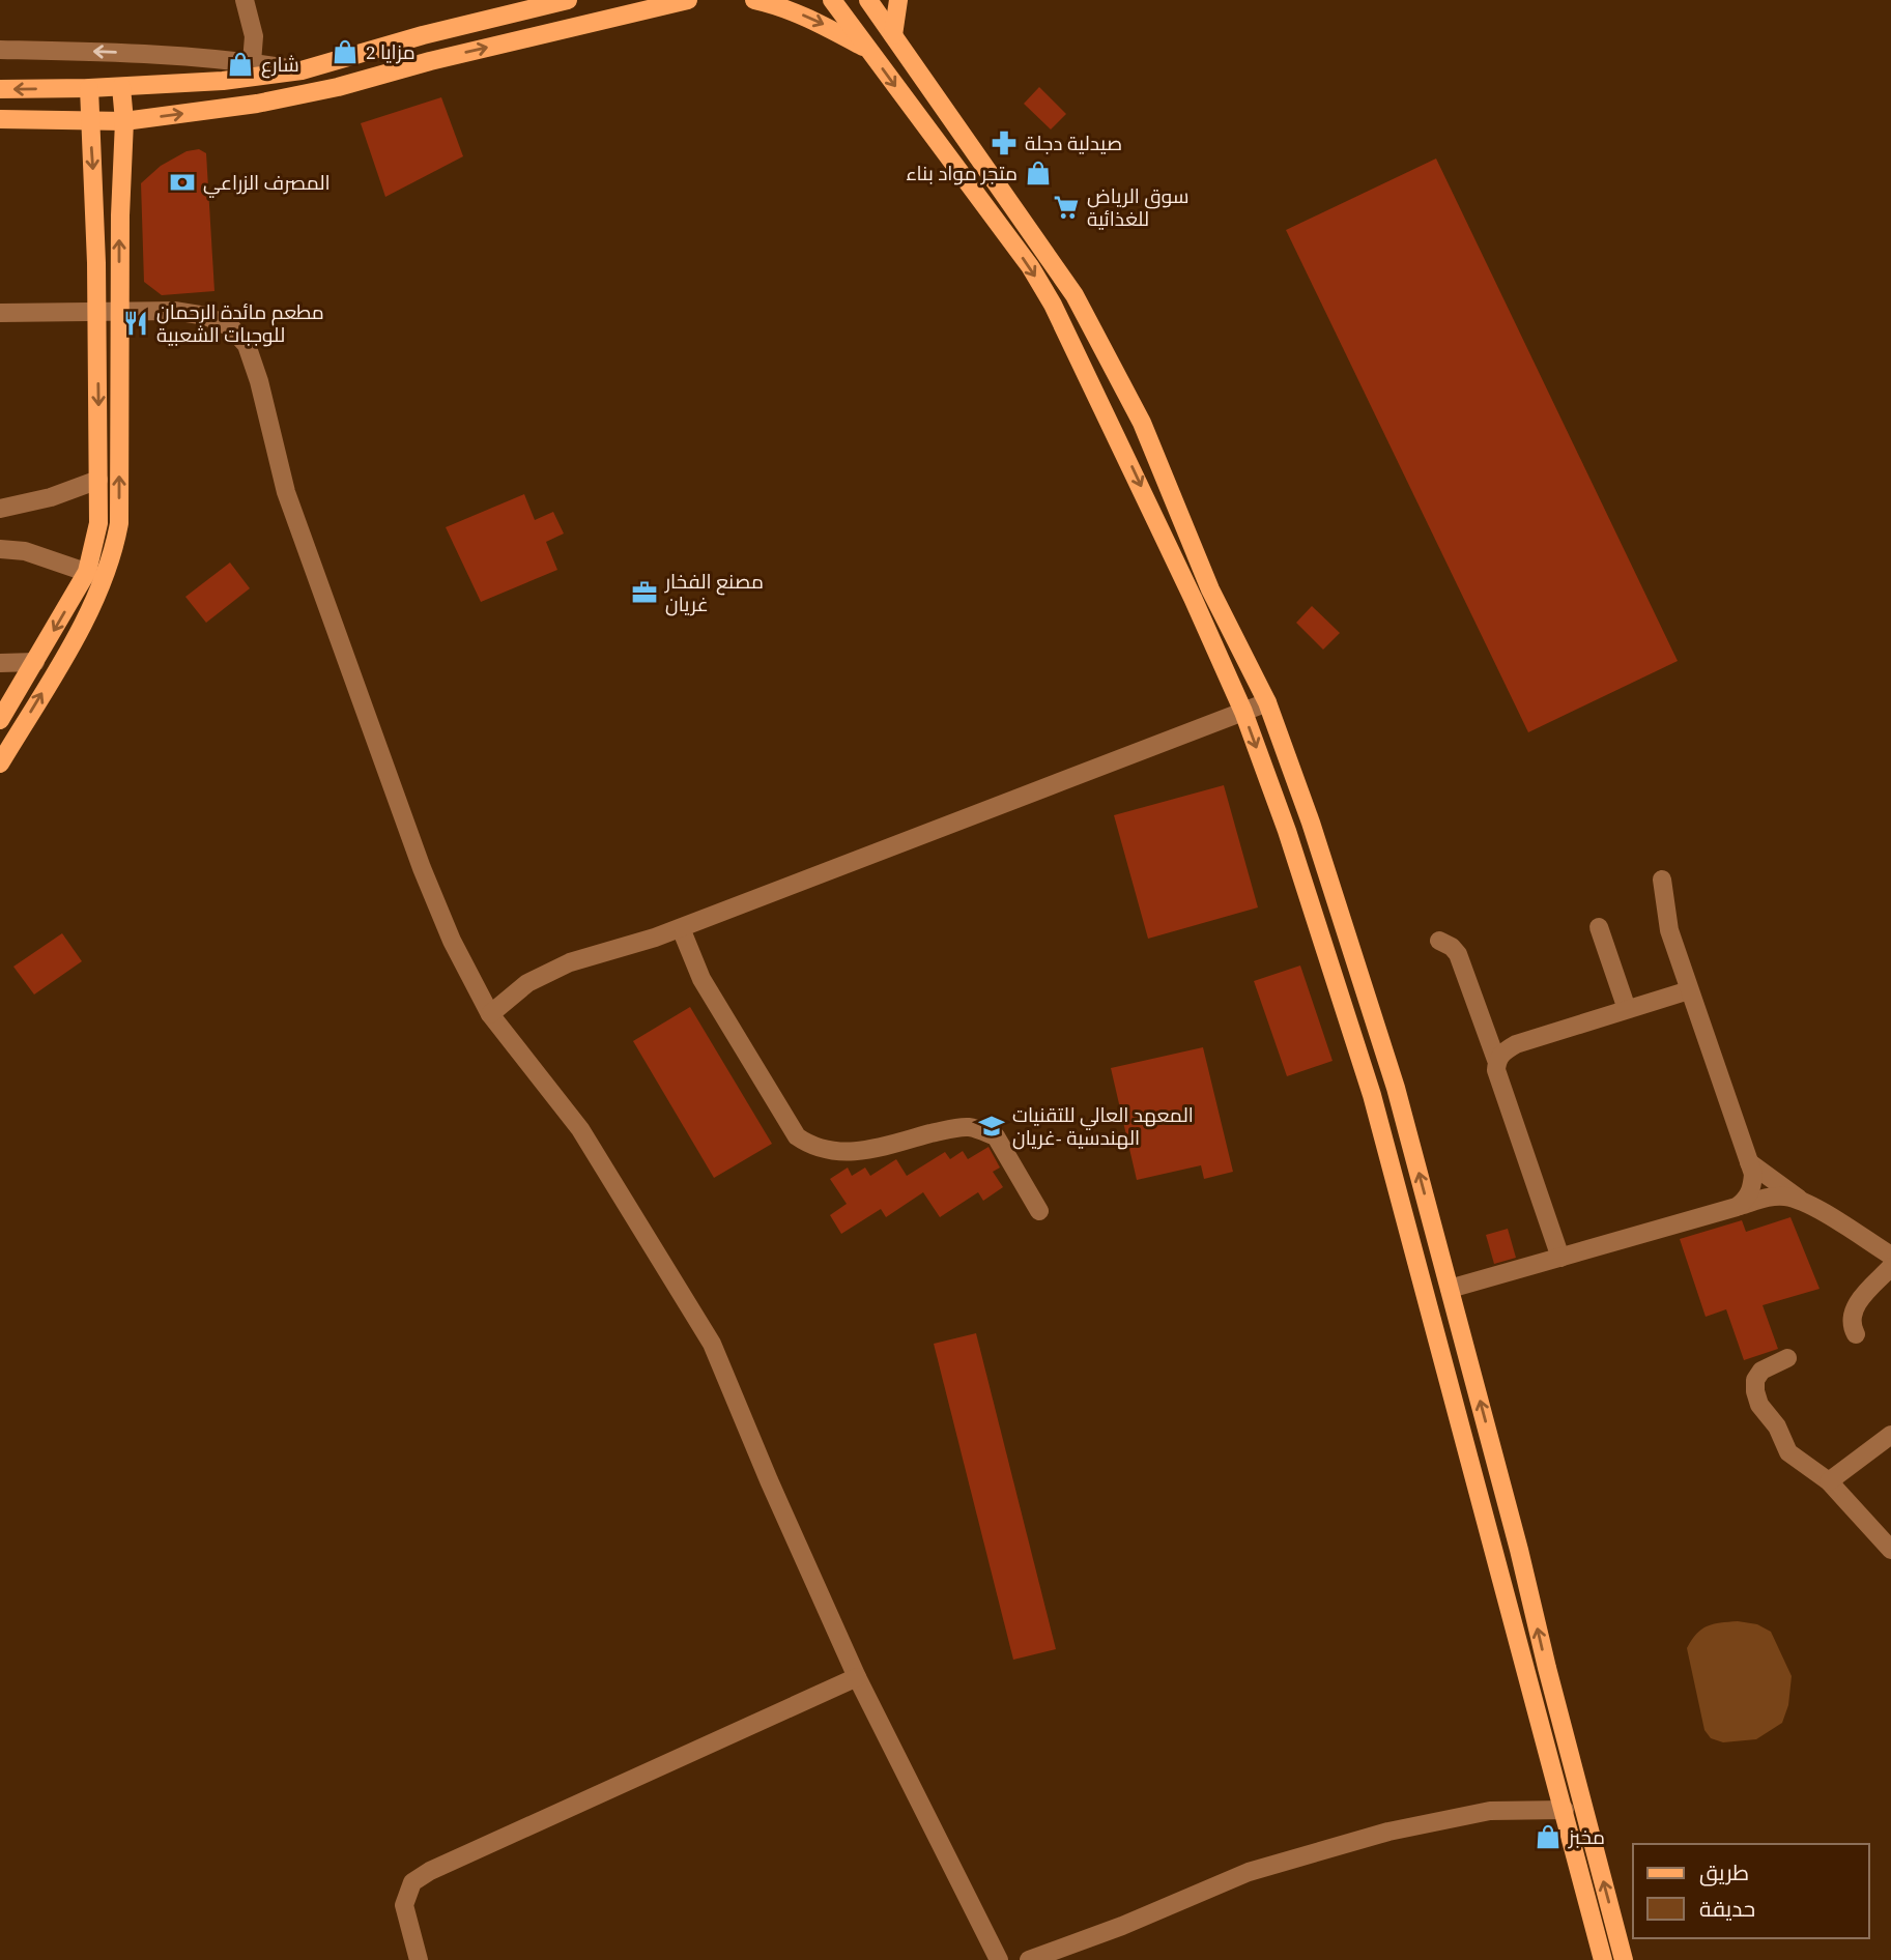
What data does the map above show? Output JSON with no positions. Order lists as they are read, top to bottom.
{
  "places": {
    "shop": [
      "مزايا 2",
      "شارع",
      "متجر مواد بناء",
      "مخبز"
    ],
    "pharmacy": ["صيدلية دجلة"],
    "bank": ["المصرف الزراعي"],
    "supermarket": ["سوق الرياض للغذائية"],
    "restaurant": ["مطعم مائدة الرحمان للوجبات الشعبية"],
    "office": ["مصنع الفخار غريان"],
    "school or university": ["المعهد العالي للتقنيات الهندسية -غريان"]
  },
  "legend": ["طريق", "حديقة"]
}
